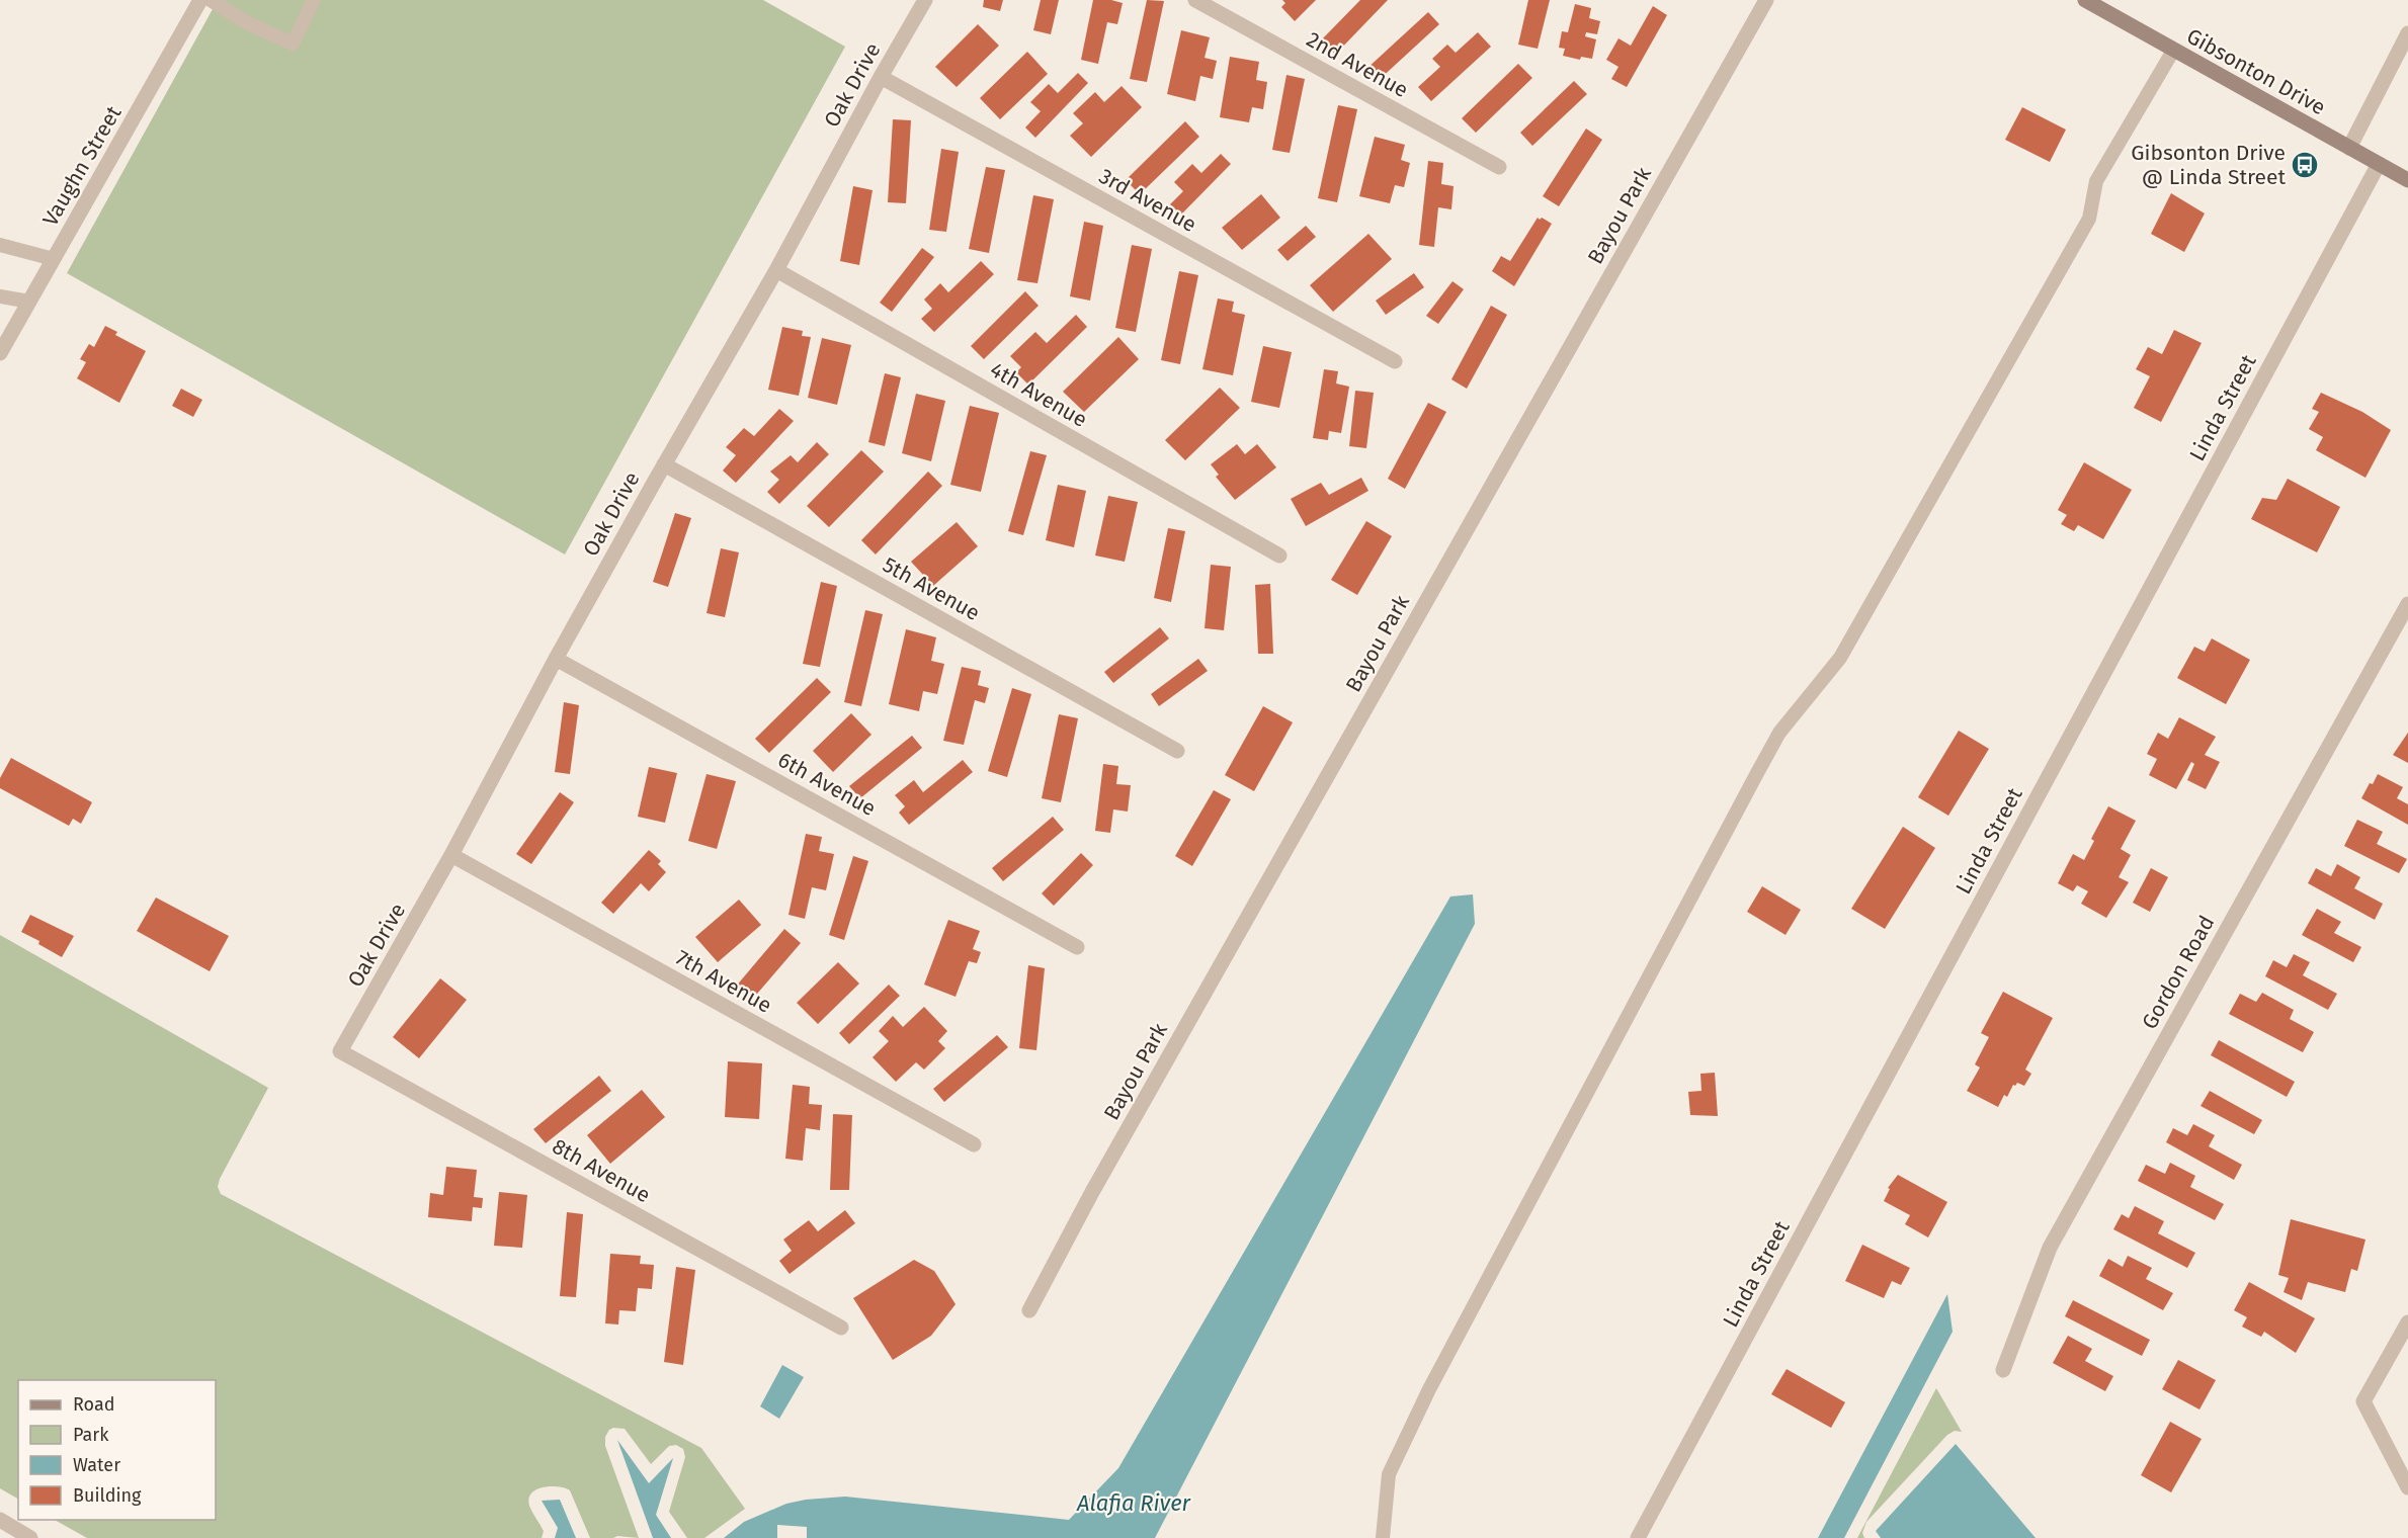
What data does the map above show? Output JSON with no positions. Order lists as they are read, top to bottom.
{
  "streets": {
    "main road": ["Gibsonton Drive"],
    "street": [
      "2nd Avenue",
      "Oak Drive",
      "Vaughn Street",
      "3rd Avenue",
      "Bayou Park",
      "4th Avenue",
      "Linda Street",
      "5th Avenue",
      "6th Avenue",
      "Gordon Road",
      "7th Avenue",
      "8th Avenue"
    ]
  },
  "crossings": [
    ["Gibsonton Drive", "Linda Street"],
    ["Oak Drive", "3rd Avenue"],
    ["Oak Drive", "4th Avenue"],
    ["Oak Drive", "5th Avenue"],
    ["Oak Drive", "6th Avenue"],
    ["Oak Drive", "7th Avenue"],
    ["Oak Drive", "8th Avenue"]
  ],
  "water": ["Alafia River"],
  "places": {
    "bus stop": ["Gibsonton Drive @ Linda Street"]
  },
  "legend": [
    "Road",
    "Park",
    "Water",
    "Building"
  ]
}
